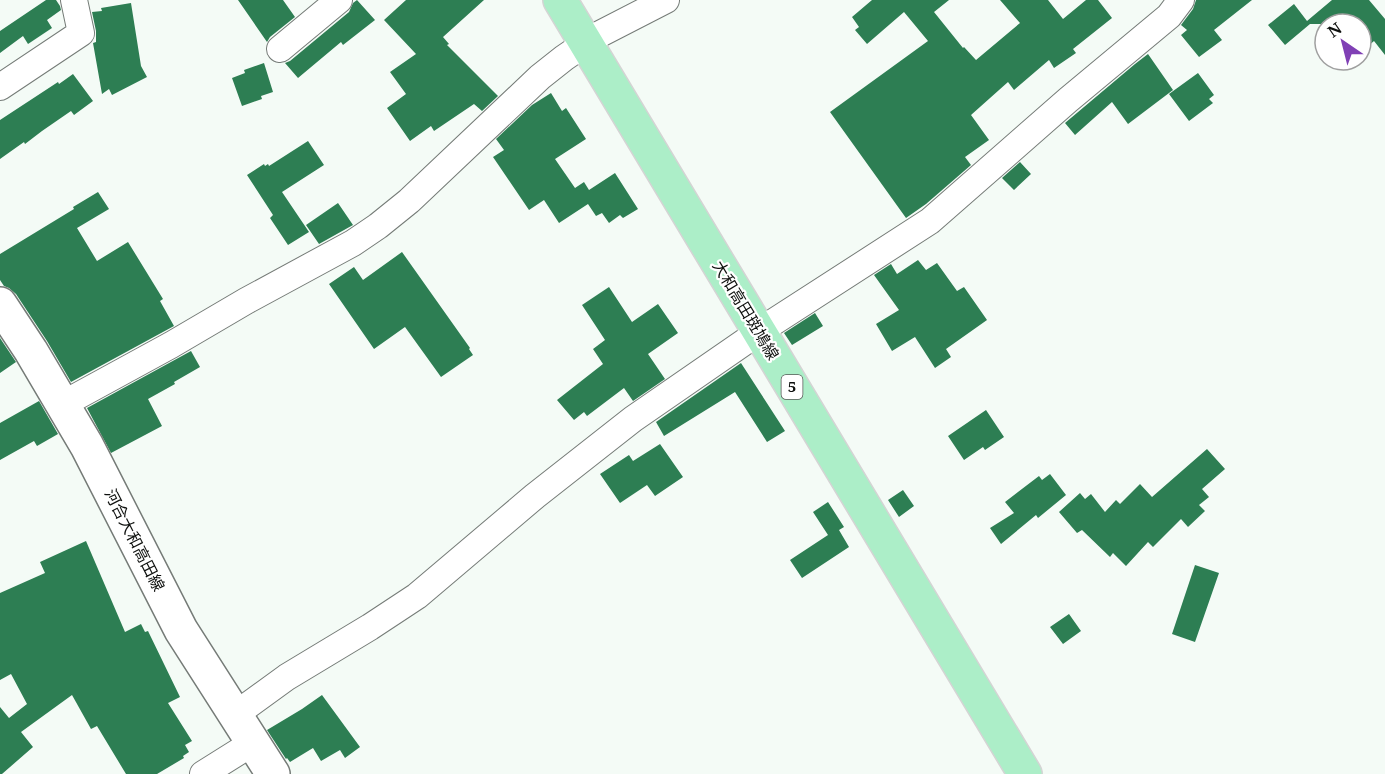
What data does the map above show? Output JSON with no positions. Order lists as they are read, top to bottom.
{
  "streets": {
    "main road": ["大和高田斑鳩線", "5", "河合大和高田線"]
  },
  "north": "top left"
}
